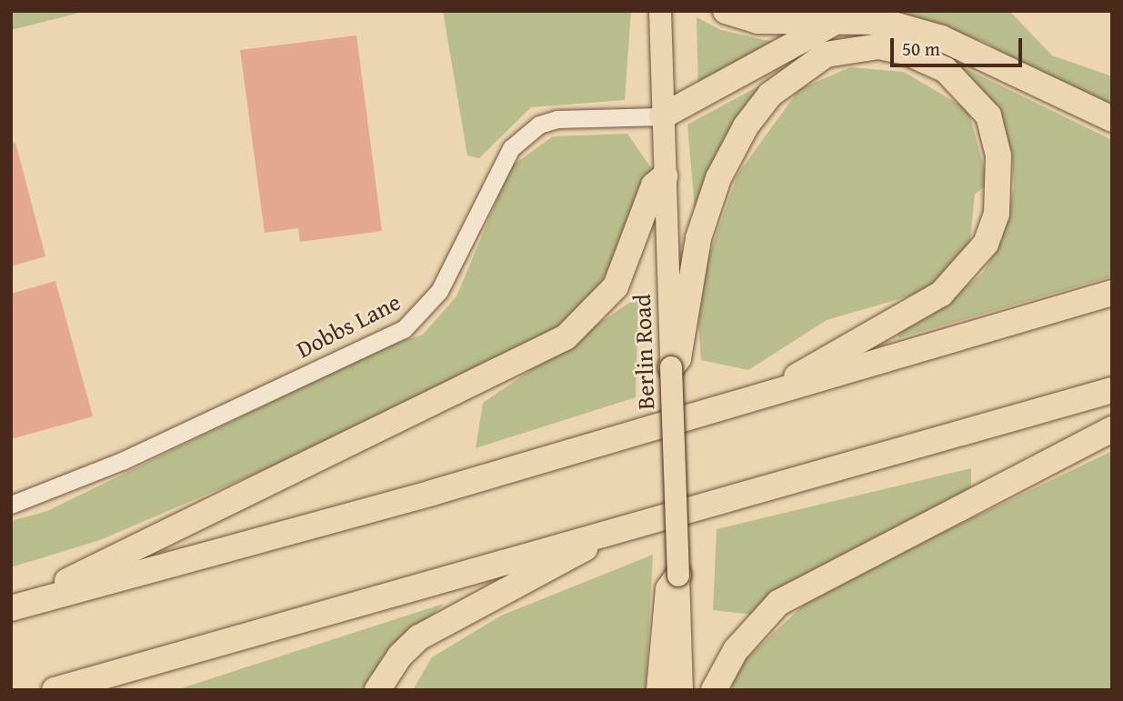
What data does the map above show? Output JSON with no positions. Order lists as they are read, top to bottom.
{
  "streets": {
    "main road": ["Berlin Road"],
    "street": ["Dobbs Lane"]
  },
  "crossings": [
    ["Dobbs Lane", "Berlin Road"]
  ],
  "scale_bar": "50 m"
}
